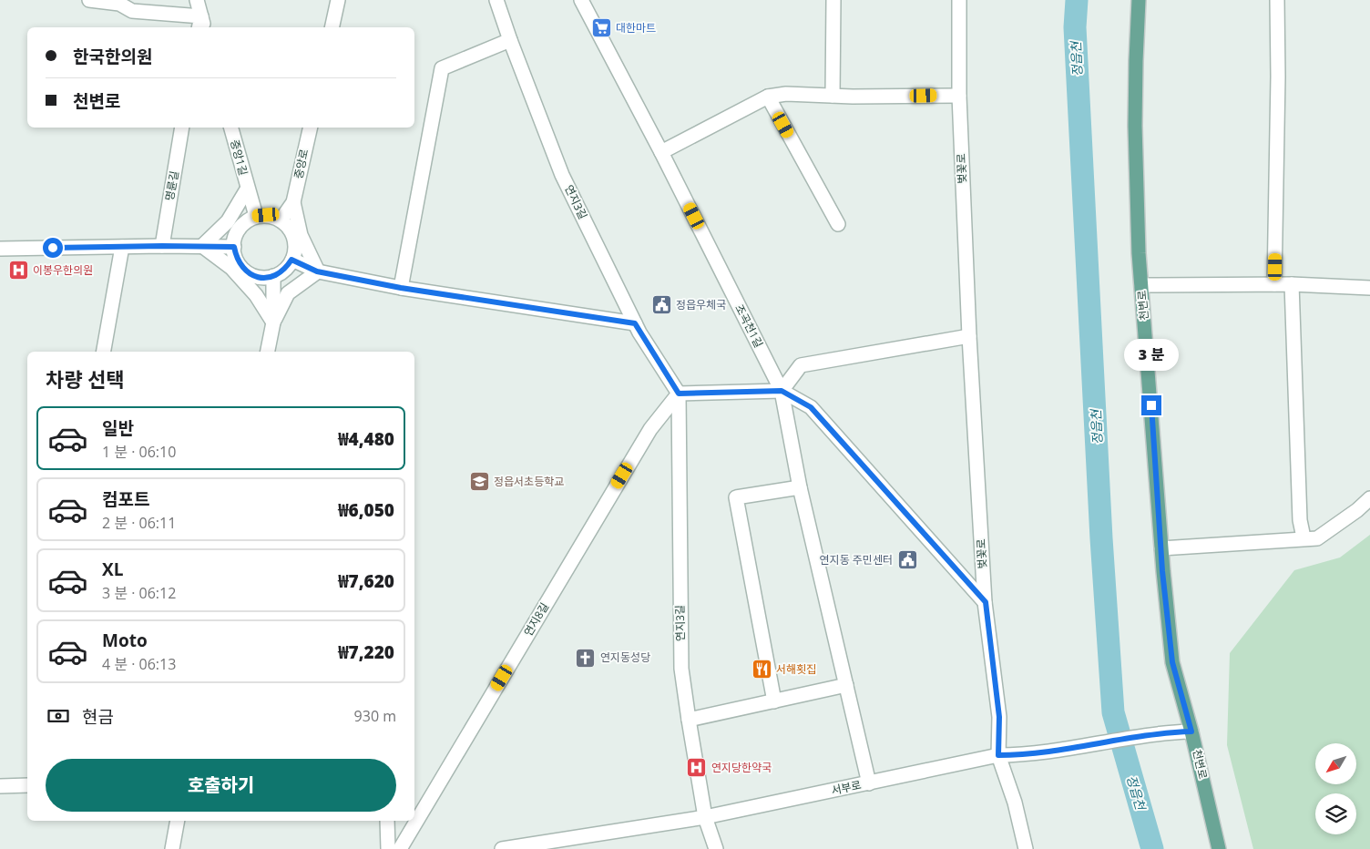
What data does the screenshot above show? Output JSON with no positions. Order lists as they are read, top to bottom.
{
  "streets": {
    "main road": ["천변로"],
    "street": [
      "중앙1길",
      "중앙로",
      "벚꽃로",
      "명륜길",
      "연지3길",
      "조곡천1길",
      "연지8길",
      "서부로"
    ]
  },
  "crossings": [
    ["벚꽃로", "서부로"],
    ["연지3길", "연지8길"],
    ["연지3길", "서부로"],
    ["천변로", "서부로"],
    ["조곡천1길", "서부로"]
  ],
  "water": ["정읍천"],
  "places": {
    "supermarket": ["대한마트"],
    "hospital": ["이봉우한의원", "연지당한약국"],
    "public building": ["정읍우체국", "연지동 주민센터"],
    "school or university": ["정읍서초등학교"],
    "church": ["연지동성당"],
    "restaurant": ["서해횟집"]
  },
  "north": "bottom left",
  "page": {
    "banner": ["한국한의원", "천변로"],
    "bubble": "3 분",
    "heading": "차량 선택",
    "list": [
      {
        "name": "일반",
        "note": "1 분 · 06:10",
        "value": "₩4,480"
      },
      {
        "name": "컴포트",
        "note": "2 분 · 06:11",
        "value": "₩6,050"
      },
      {
        "name": "XL",
        "note": "3 분 · 06:12",
        "value": "₩7,620"
      },
      {
        "name": "Moto",
        "note": "4 분 · 06:13",
        "value": "₩7,220"
      }
    ],
    "pay": ["현금", "930 m"],
    "buttons": "호출하기"
  }
}
